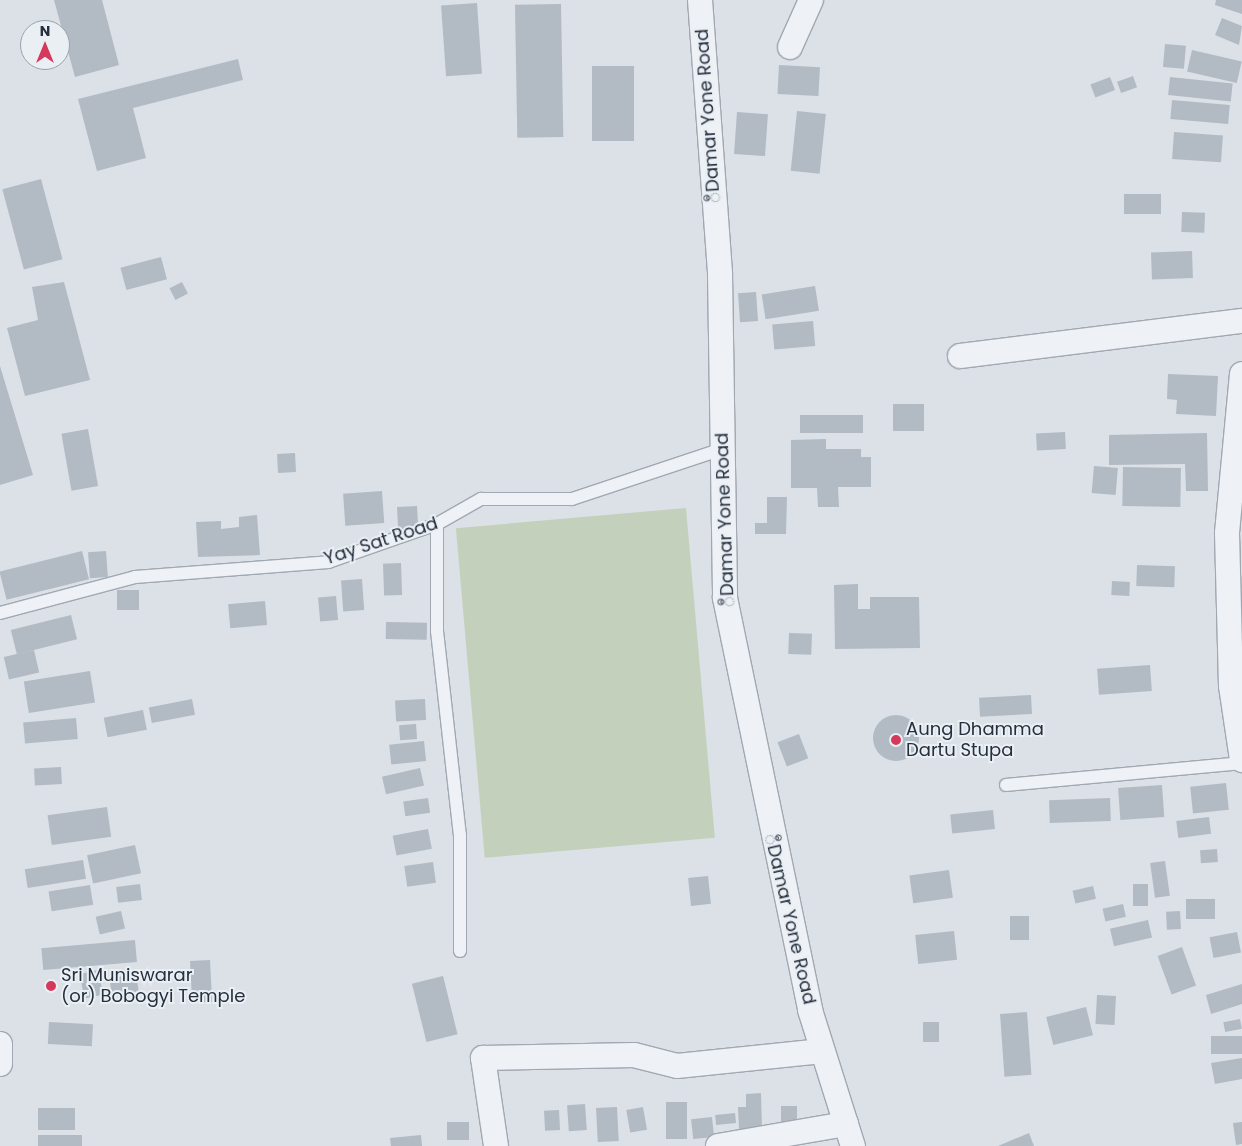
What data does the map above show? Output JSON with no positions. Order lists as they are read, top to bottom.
{
  "streets": {
    "street": ["ီDamar Yone Road"],
    "lane": ["Yay Sat Road"]
  },
  "crossings": [
    ["ီDamar Yone Road", "Yay Sat Road"]
  ],
  "places": ["Aung Dhamma Dartu Stupa", "Sri Muniswarar (or) Bobogyi Temple"],
  "north": "top"
}
